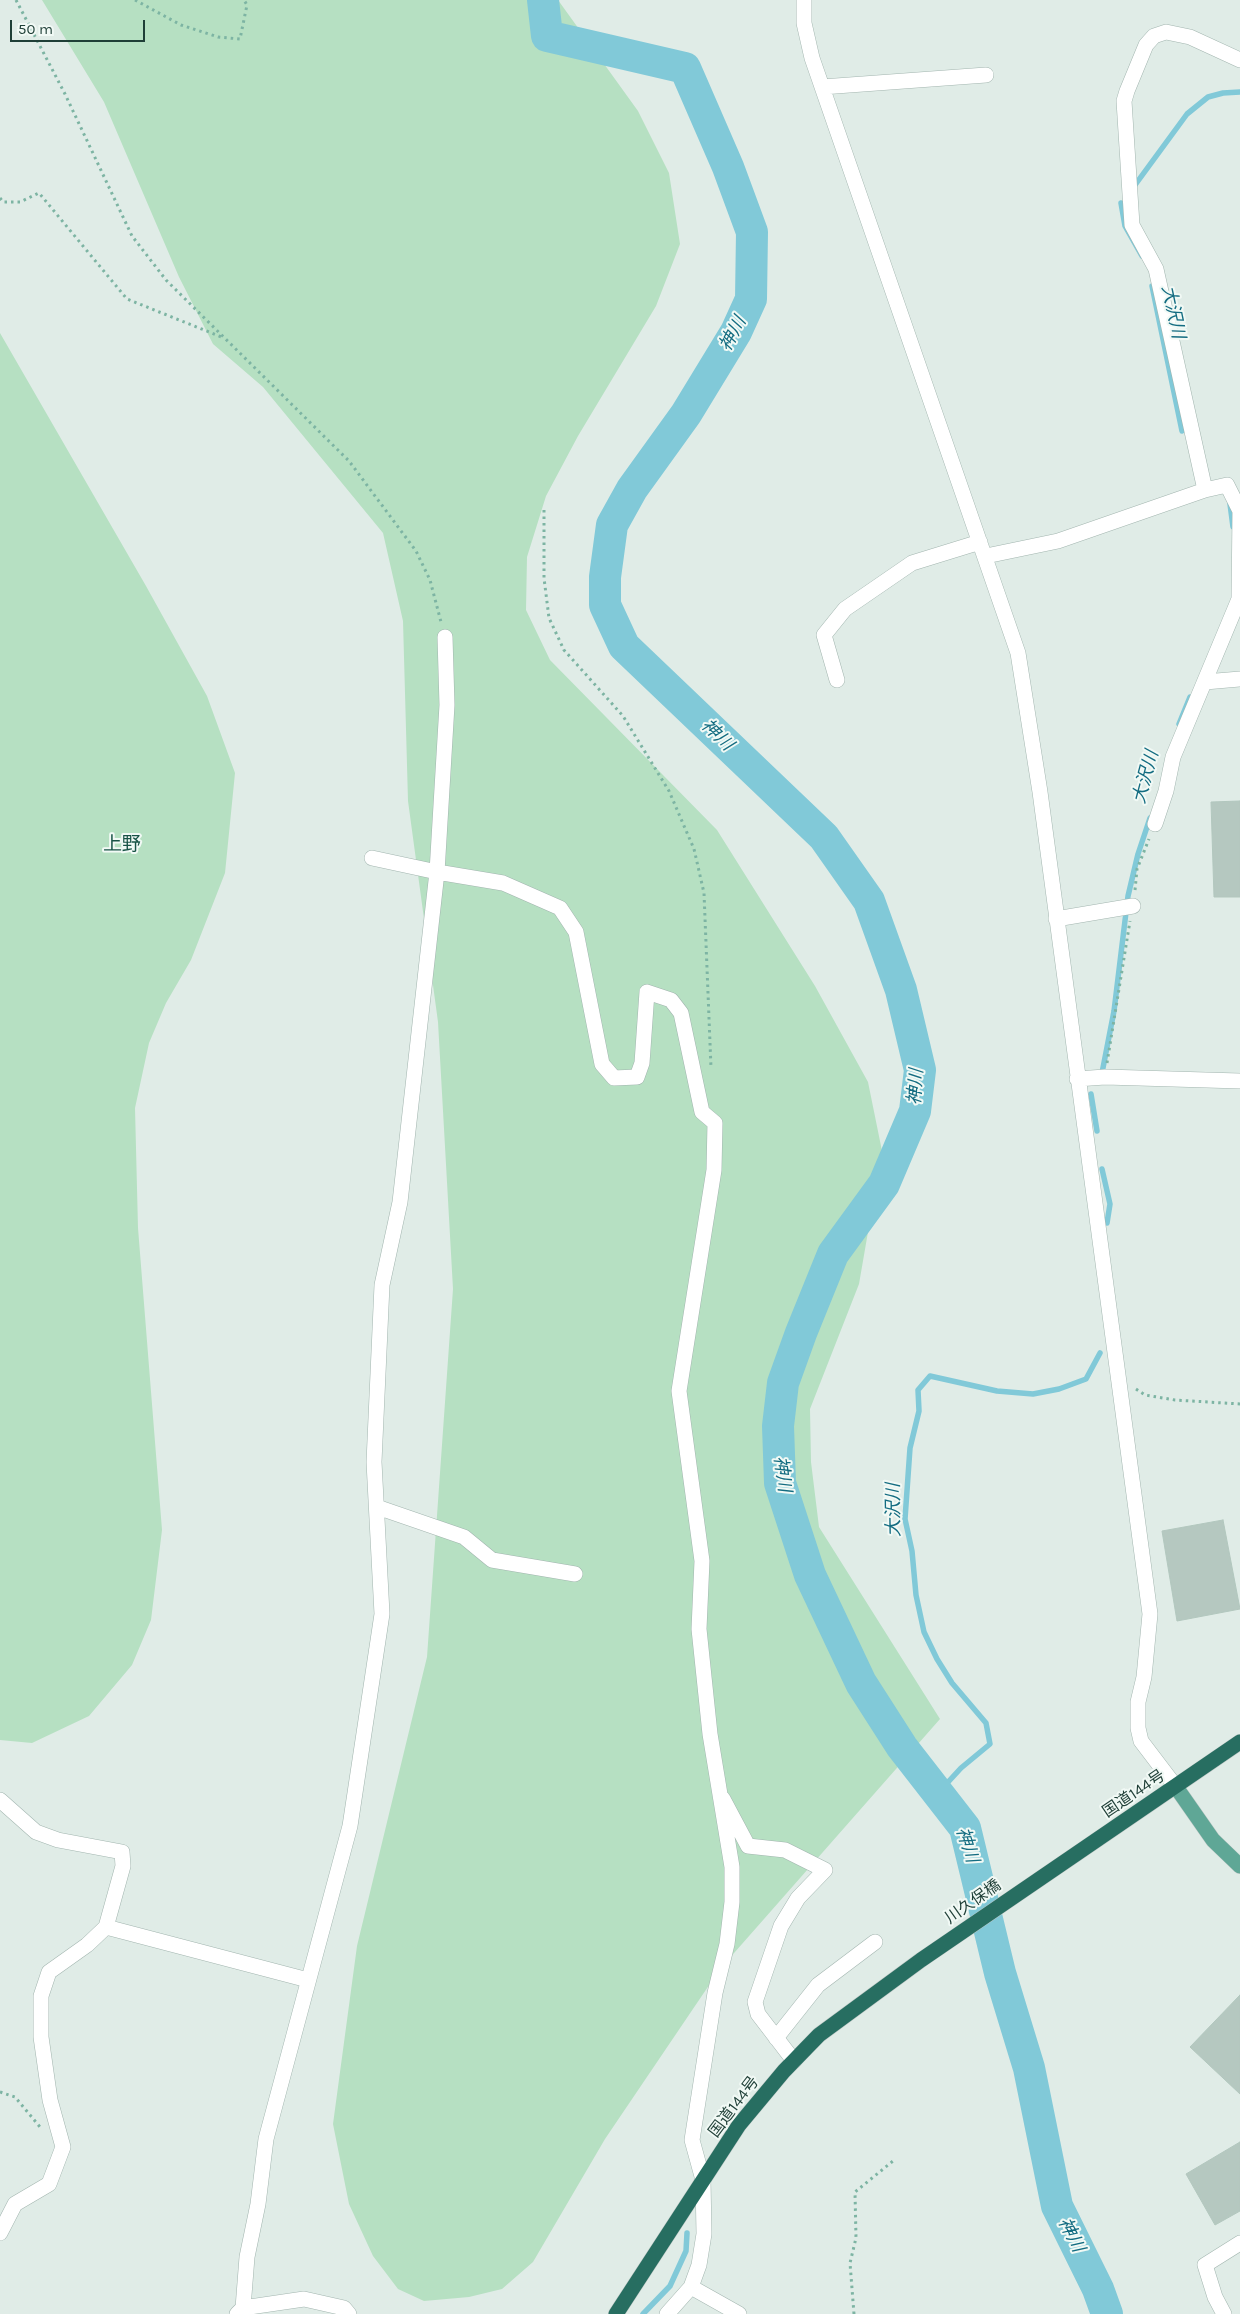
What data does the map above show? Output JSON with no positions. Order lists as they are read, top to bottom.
{
  "streets": {
    "highway": ["国道144号", "川久保橋"]
  },
  "crossings": [
    ["国道144号", "川久保橋"]
  ],
  "districts": ["上野"],
  "water": ["大沢川", "神川"],
  "scale_bar": "50 m"
}
